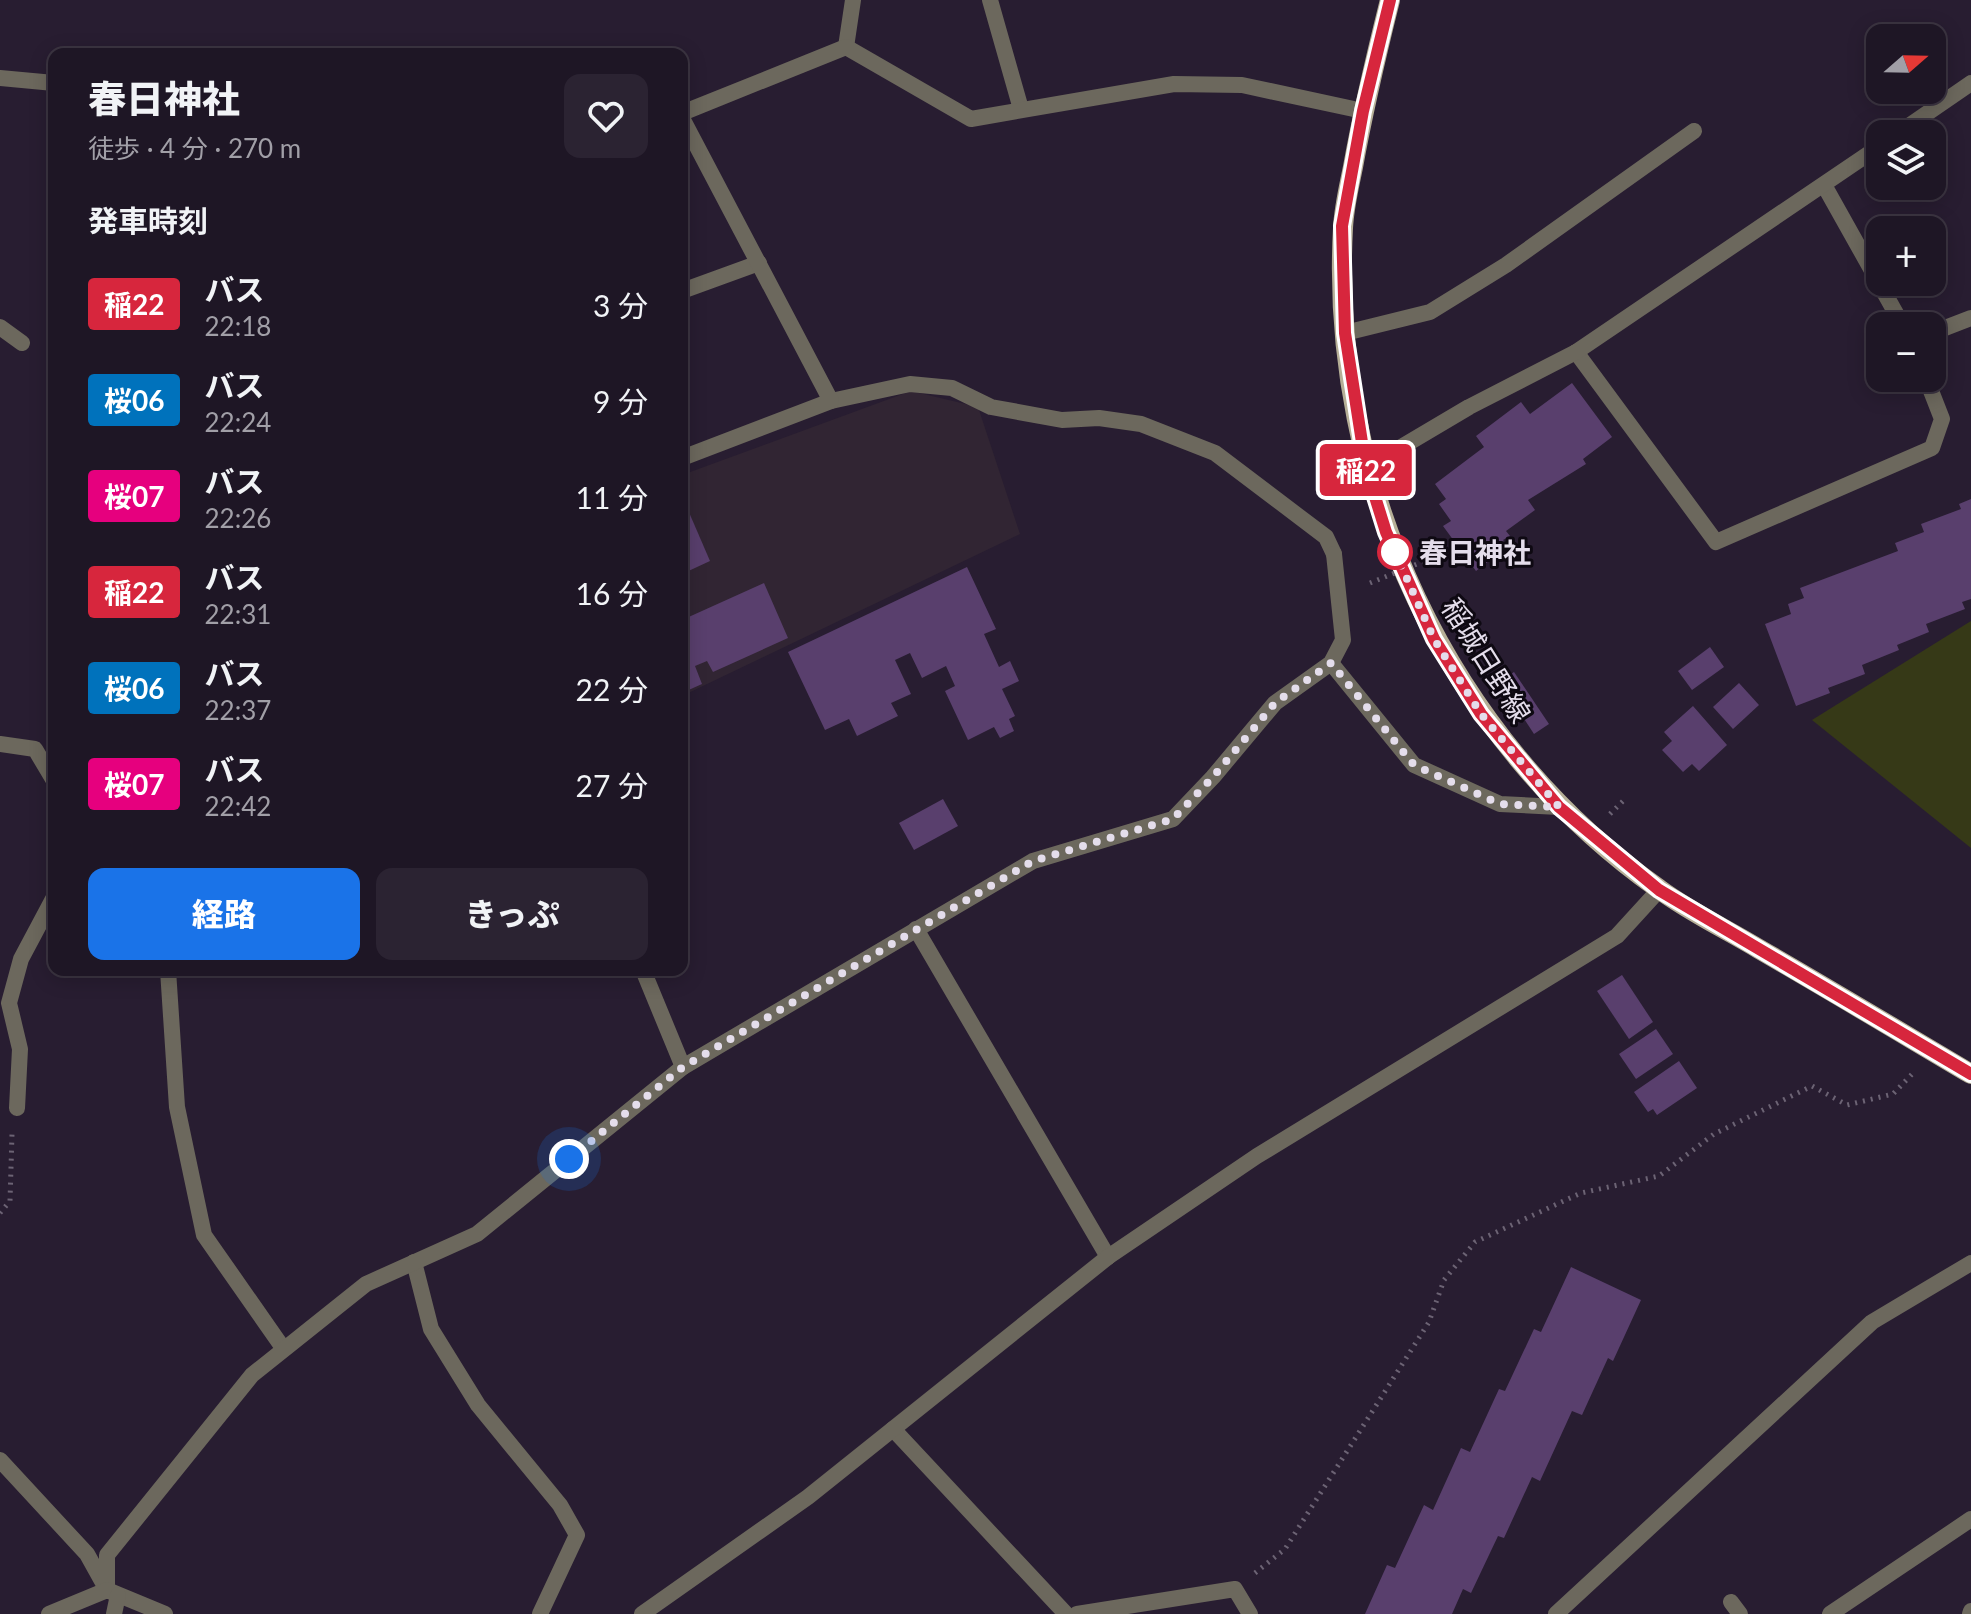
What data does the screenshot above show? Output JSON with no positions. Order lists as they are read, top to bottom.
{
  "streets": {
    "main road": ["稲城日野線"]
  },
  "places": ["春日神社"],
  "lines": ["bus line 稲22"],
  "north": "right",
  "page": {
    "on_map": "稲22",
    "map_buttons": ["+", "−"],
    "heading": [
      ["春日神社", "徒歩 · 4 分 · 270 m"],
      "発車時刻"
    ],
    "list": [
      {
        "mark": "稲22",
        "name": "バス",
        "note": "22:18",
        "value": "3 分"
      },
      {
        "mark": "桜06",
        "name": "バス",
        "note": "22:24",
        "value": "9 分"
      },
      {
        "mark": "桜07",
        "name": "バス",
        "note": "22:26",
        "value": "11 分"
      },
      {
        "mark": "稲22",
        "name": "バス",
        "note": "22:31",
        "value": "16 分"
      },
      {
        "mark": "桜06",
        "name": "バス",
        "note": "22:37",
        "value": "22 分"
      },
      {
        "mark": "桜07",
        "name": "バス",
        "note": "22:42",
        "value": "27 分"
      }
    ],
    "buttons": ["経路", "きっぷ"]
  }
}
